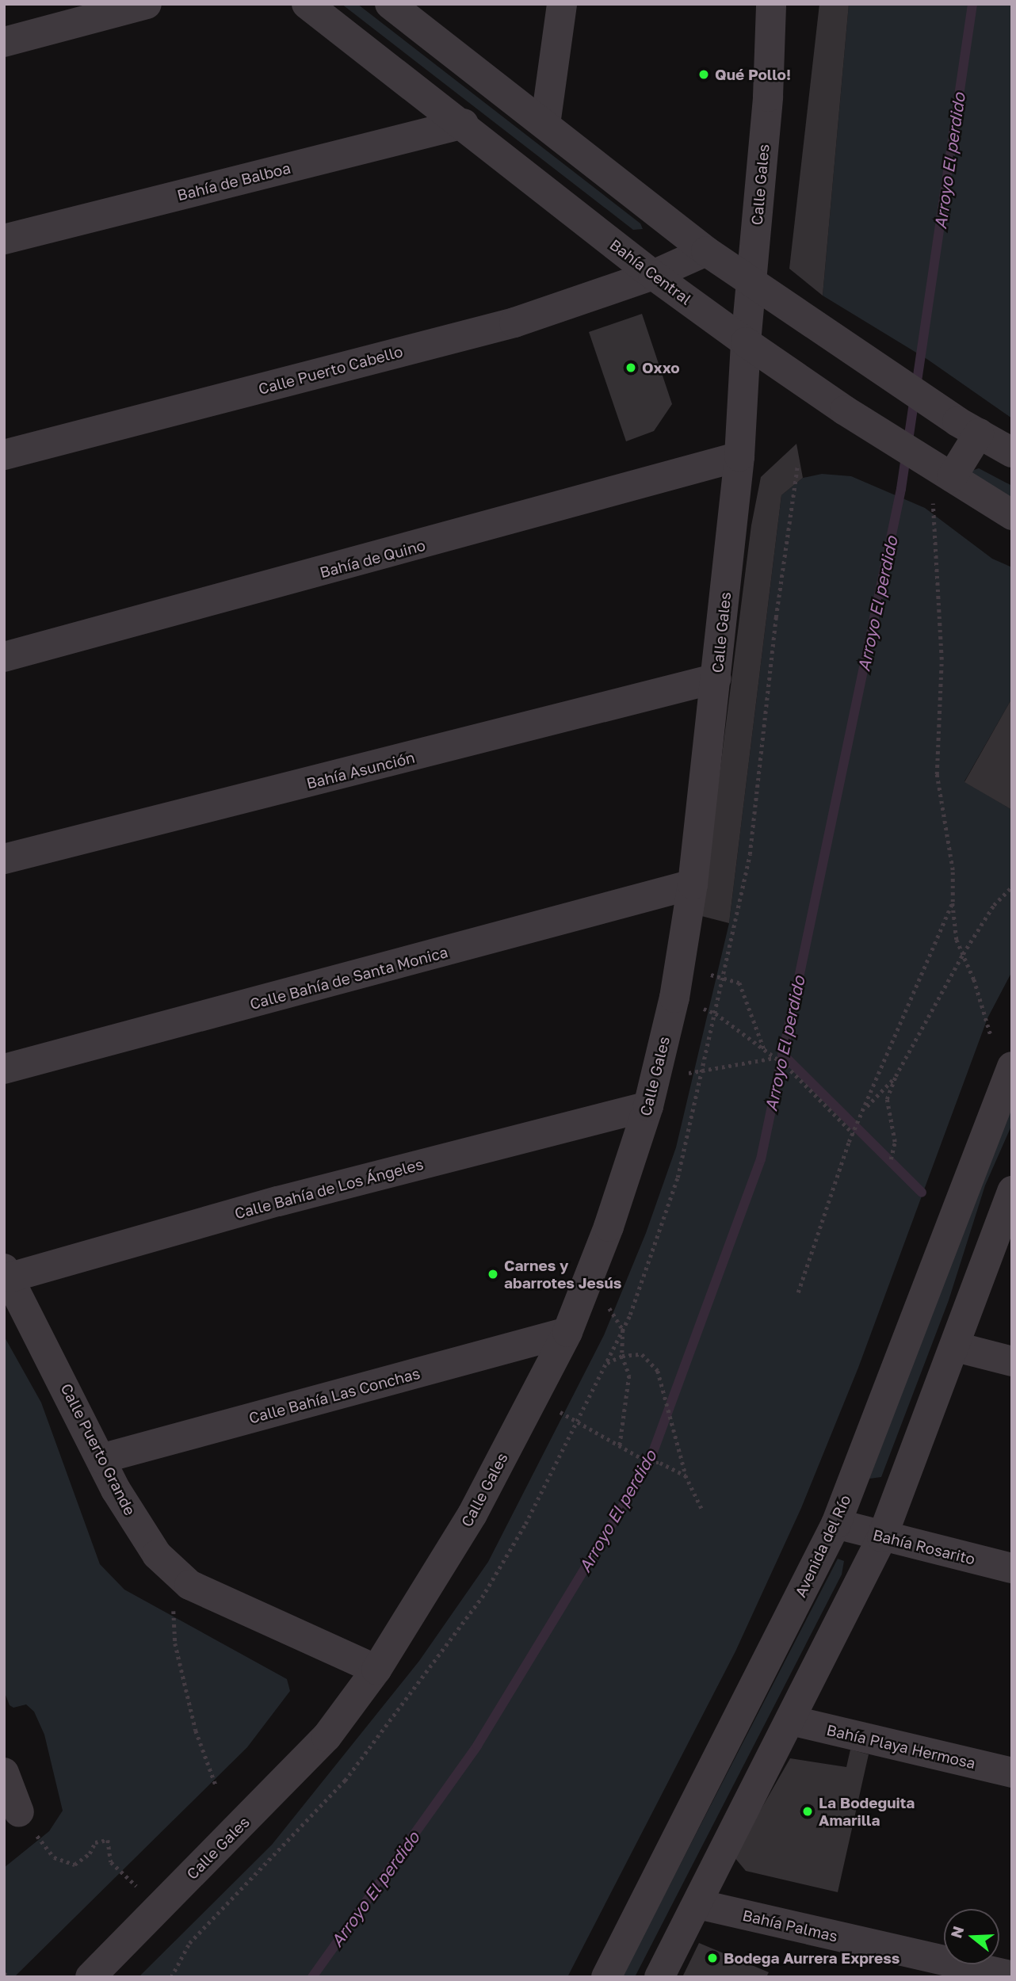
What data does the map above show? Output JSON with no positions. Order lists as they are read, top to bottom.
{
  "streets": {
    "street": [
      "Bahía de Balboa",
      "Calle Gales",
      "Bahía Central",
      "Calle Puerto Cabello",
      "Bahía de Quino",
      "Bahía Asunción",
      "Calle Bahía de Santa Monica",
      "Calle Bahía de Los Ángeles",
      "Calle Bahía Las Conchas",
      "Calle Puerto Grande",
      "Avenida del Río",
      "Bahía Rosarito",
      "Bahía Playa Hermosa",
      "Bahía Palmas"
    ]
  },
  "crossings": [
    ["Bahía de Balboa", "Bahía Central"],
    ["Calle Gales", "Bahía Central"],
    ["Calle Gales", "Bahía de Quino"],
    ["Calle Gales", "Bahía Asunción"],
    ["Calle Gales", "Calle Bahía de Santa Monica"],
    ["Calle Gales", "Calle Bahía de Los Ángeles"],
    ["Calle Gales", "Calle Bahía Las Conchas"],
    ["Calle Gales", "Calle Puerto Grande"],
    ["Bahía Central", "Calle Puerto Cabello"],
    ["Calle Bahía de Los Ángeles", "Calle Puerto Grande"],
    ["Calle Bahía Las Conchas", "Calle Puerto Grande"],
    ["Avenida del Río", "Bahía Rosarito"]
  ],
  "water": ["Arroyo El perdido"],
  "places": [
    "Qué Pollo!",
    "Oxxo",
    "Carnes y abarrotes Jesús",
    "La Bodeguita Amarilla",
    "Bodega Aurrera Express"
  ],
  "north": "left"
}
